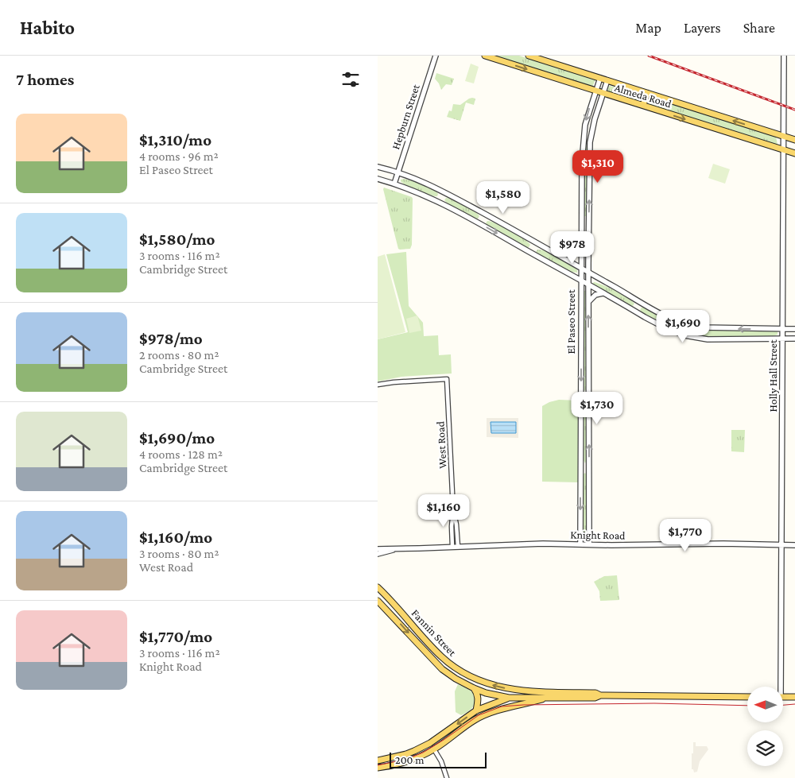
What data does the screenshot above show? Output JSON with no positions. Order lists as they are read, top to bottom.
{
  "streets": {
    "main road": ["Almeda Road", "Fannin Street"],
    "street": [
      "Hepburn Street",
      "El Paseo Street",
      "Holly Hall Street",
      "West Road",
      "Knight Road"
    ]
  },
  "crossings": [
    ["Almeda Road", "El Paseo Street"],
    ["Almeda Road", "Holly Hall Street"],
    ["El Paseo Street", "Knight Road"],
    ["Holly Hall Street", "Knight Road"],
    ["West Road", "Knight Road"]
  ],
  "scale_bar": "200 m",
  "north": "left",
  "page": {
    "header": "Habito",
    "nav": ["Map", "Layers", "Share"],
    "heading": "7 homes",
    "list": [
      {
        "name": "$1,310/mo",
        "note": "4 rooms · 96 m² · El Paseo Street"
      },
      {
        "name": "$1,580/mo",
        "note": "3 rooms · 116 m² · Cambridge Street"
      },
      {
        "name": "$978/mo",
        "note": "2 rooms · 80 m² · Cambridge Street"
      },
      {
        "name": "$1,690/mo",
        "note": "4 rooms · 128 m² · Cambridge Street"
      },
      {
        "name": "$1,160/mo",
        "note": "3 rooms · 80 m² · West Road"
      },
      {
        "name": "$1,770/mo",
        "note": "3 rooms · 116 m² · Knight Road"
      }
    ],
    "price": [
      "$1,310",
      "$1,580",
      "$978",
      "$1,690",
      "$1,730",
      "$1,160",
      "$1,770"
    ],
    "scale": "200 m"
  }
}
